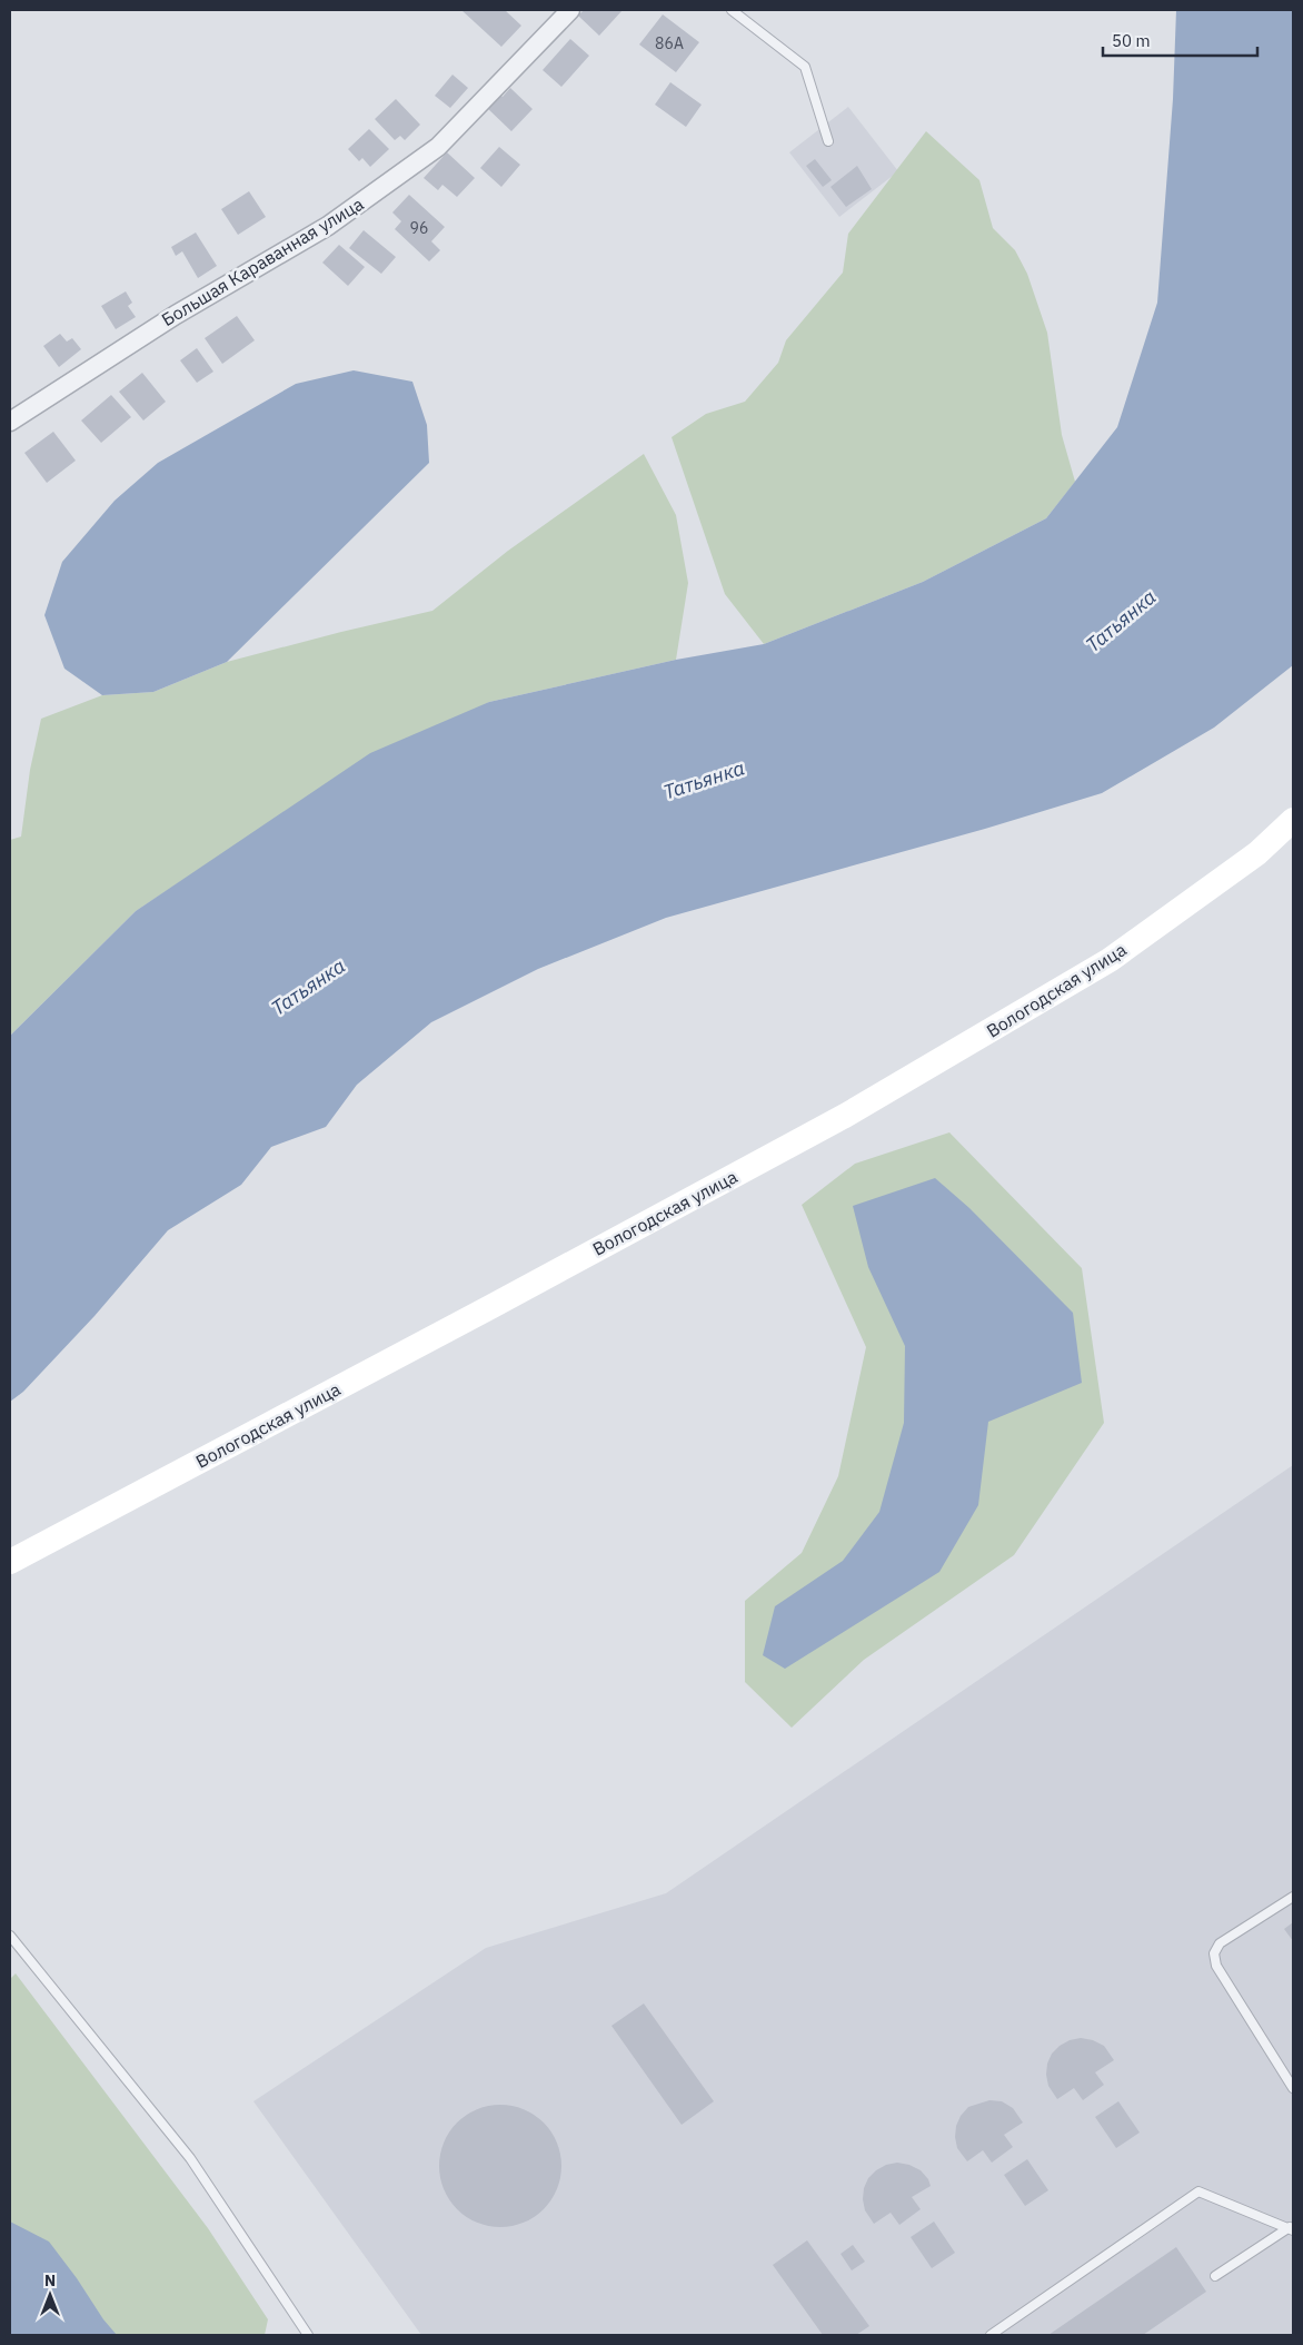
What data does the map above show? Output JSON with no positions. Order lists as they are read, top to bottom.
{
  "streets": {
    "main road": ["Вологодская улица"],
    "street": ["Большая Караванная улица"]
  },
  "water": ["Татьянка"],
  "house_numbers": ["86А", "96"],
  "scale_bar": "50 m",
  "north": "top"
}
